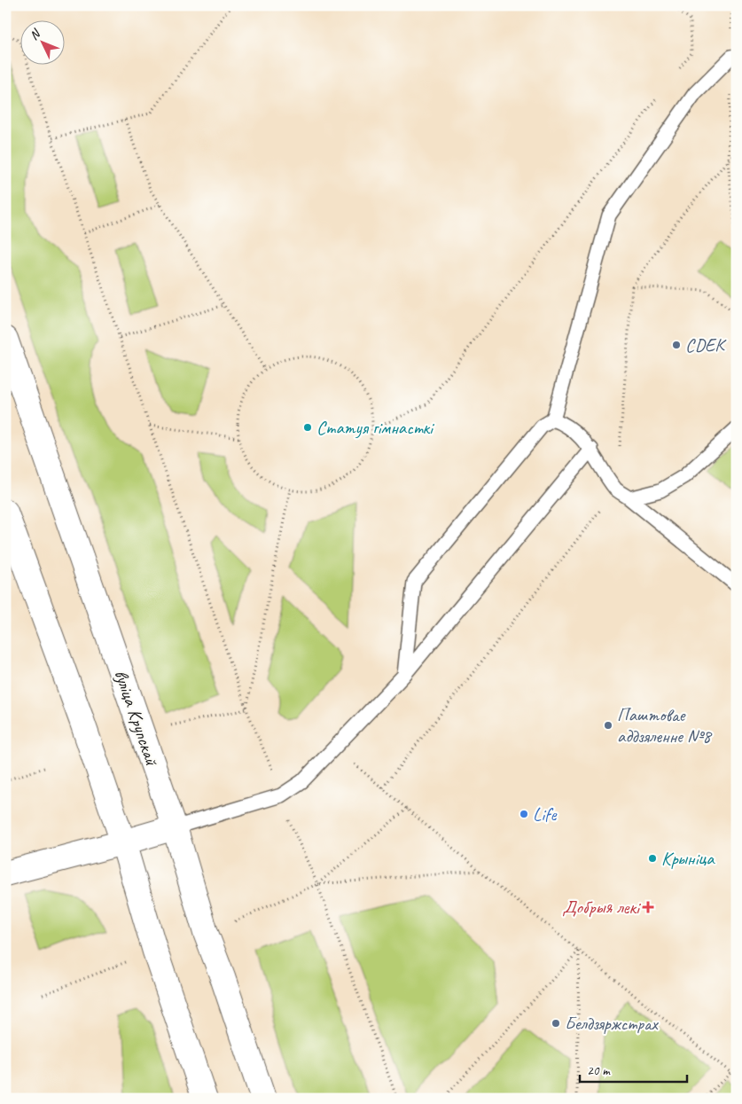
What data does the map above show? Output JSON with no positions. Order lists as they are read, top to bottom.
{
  "streets": {
    "main road": ["вуліца Крупскай"]
  },
  "places": {
    "other": [
      "CDEK",
      "Статуя гімнасткі",
      "Паштовае аддзяленне №8",
      "Life",
      "Крыніца",
      "Белдзяржстрах"
    ],
    "health": ["Добрыя лекі"]
  },
  "scale_bar": "20 m",
  "north": "top left"
}
